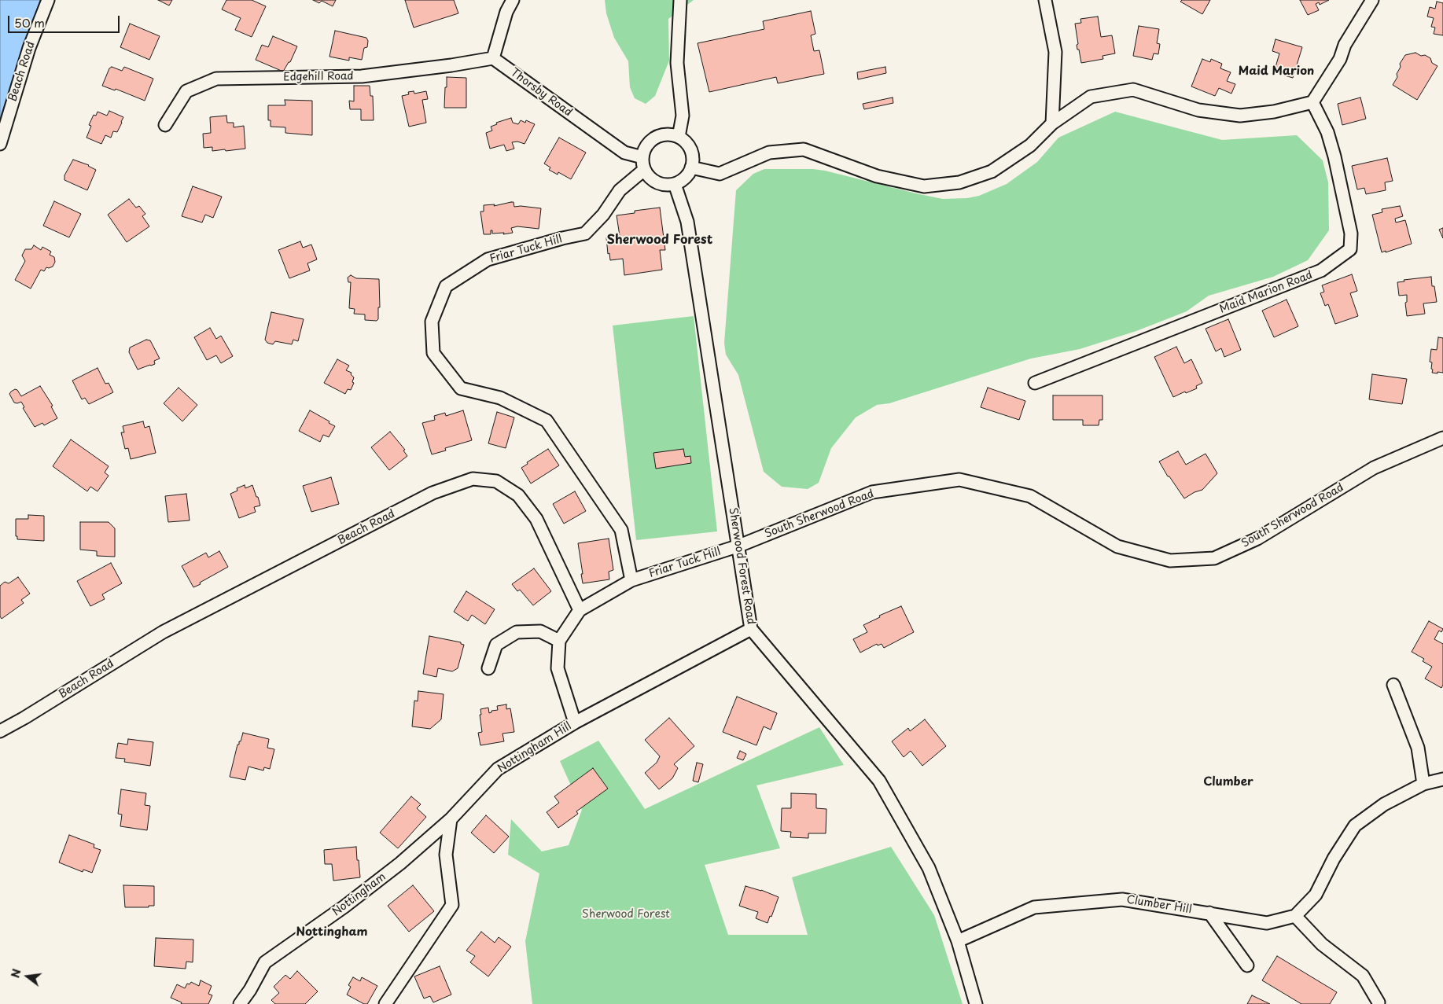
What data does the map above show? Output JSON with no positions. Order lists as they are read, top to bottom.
{
  "streets": {
    "street": [
      "Beach Road",
      "Edgehill Road",
      "Thorsby Road",
      "Friar Tuck Hill",
      "Maid Marion Road",
      "South Sherwood Road",
      "Sherwood Forest Road",
      "Nottingham Hill",
      "Nottingham",
      "Clumber Hill"
    ]
  },
  "crossings": [
    ["Beach Road", "Friar Tuck Hill"],
    ["Edgehill Road", "Thorsby Road"],
    ["Thorsby Road", "Friar Tuck Hill"],
    ["Thorsby Road", "Sherwood Forest Road"],
    ["Friar Tuck Hill", "South Sherwood Road"],
    ["Friar Tuck Hill", "Sherwood Forest Road"],
    ["South Sherwood Road", "Sherwood Forest Road"],
    ["Sherwood Forest Road", "Nottingham Hill"],
    ["Sherwood Forest Road", "Clumber Hill"],
    ["Nottingham Hill", "Nottingham"]
  ],
  "districts": [
    "Maid Marion",
    "Sherwood Forest",
    "Clumber",
    "Nottingham"
  ],
  "parks": ["Sherwood Forest"],
  "scale_bar": "50 m",
  "north": "left"
}
